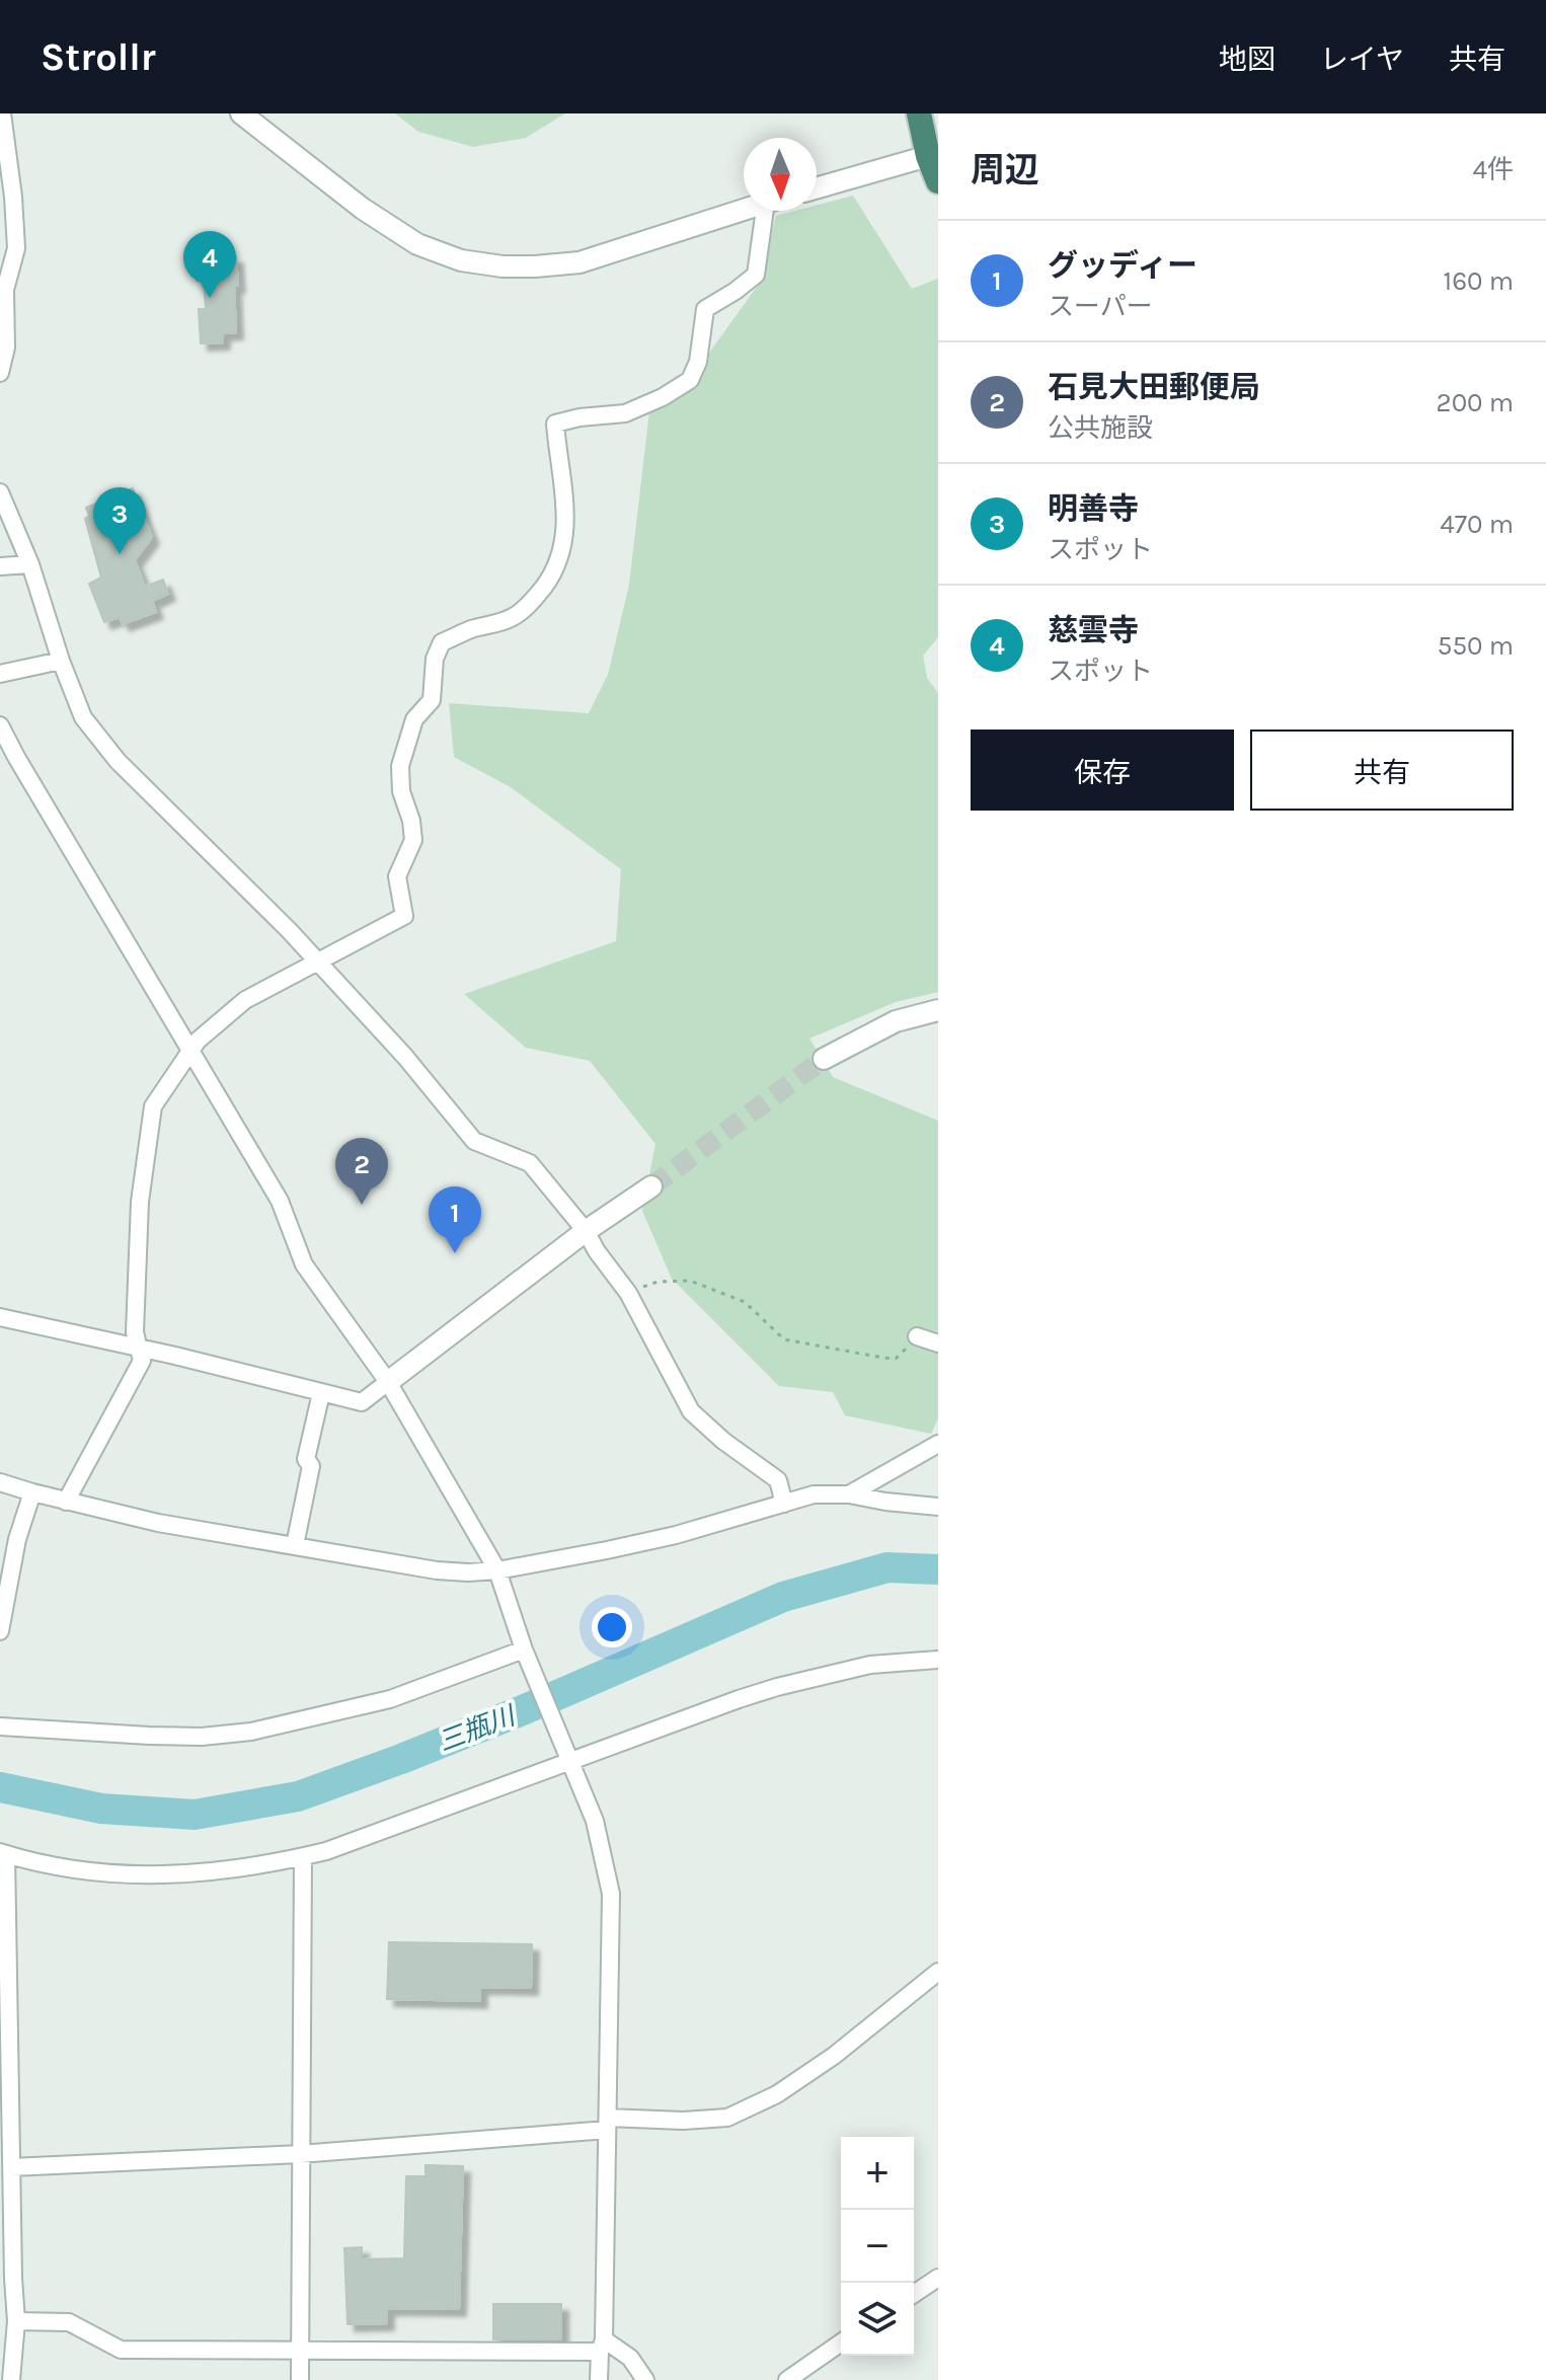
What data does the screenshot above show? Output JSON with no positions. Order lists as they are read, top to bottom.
{
  "water": ["三瓶川"],
  "north": "bottom",
  "page": {
    "header": "Strollr",
    "nav": ["地図", "レイヤ", "共有"],
    "heading": ["周辺", "4件"],
    "list": [
      {
        "mark": "1",
        "name": "グッディー",
        "note": "スーパー",
        "value": "160 m"
      },
      {
        "mark": "2",
        "name": "石見大田郵便局",
        "note": "公共施設",
        "value": "200 m"
      },
      {
        "mark": "3",
        "name": "明善寺",
        "note": "スポット",
        "value": "470 m"
      },
      {
        "mark": "4",
        "name": "慈雲寺",
        "note": "スポット",
        "value": "550 m"
      }
    ],
    "pins": [
      "4",
      "3",
      "2",
      "1"
    ],
    "buttons": ["保存", "共有"],
    "map_buttons": ["+", "−"]
  }
}
